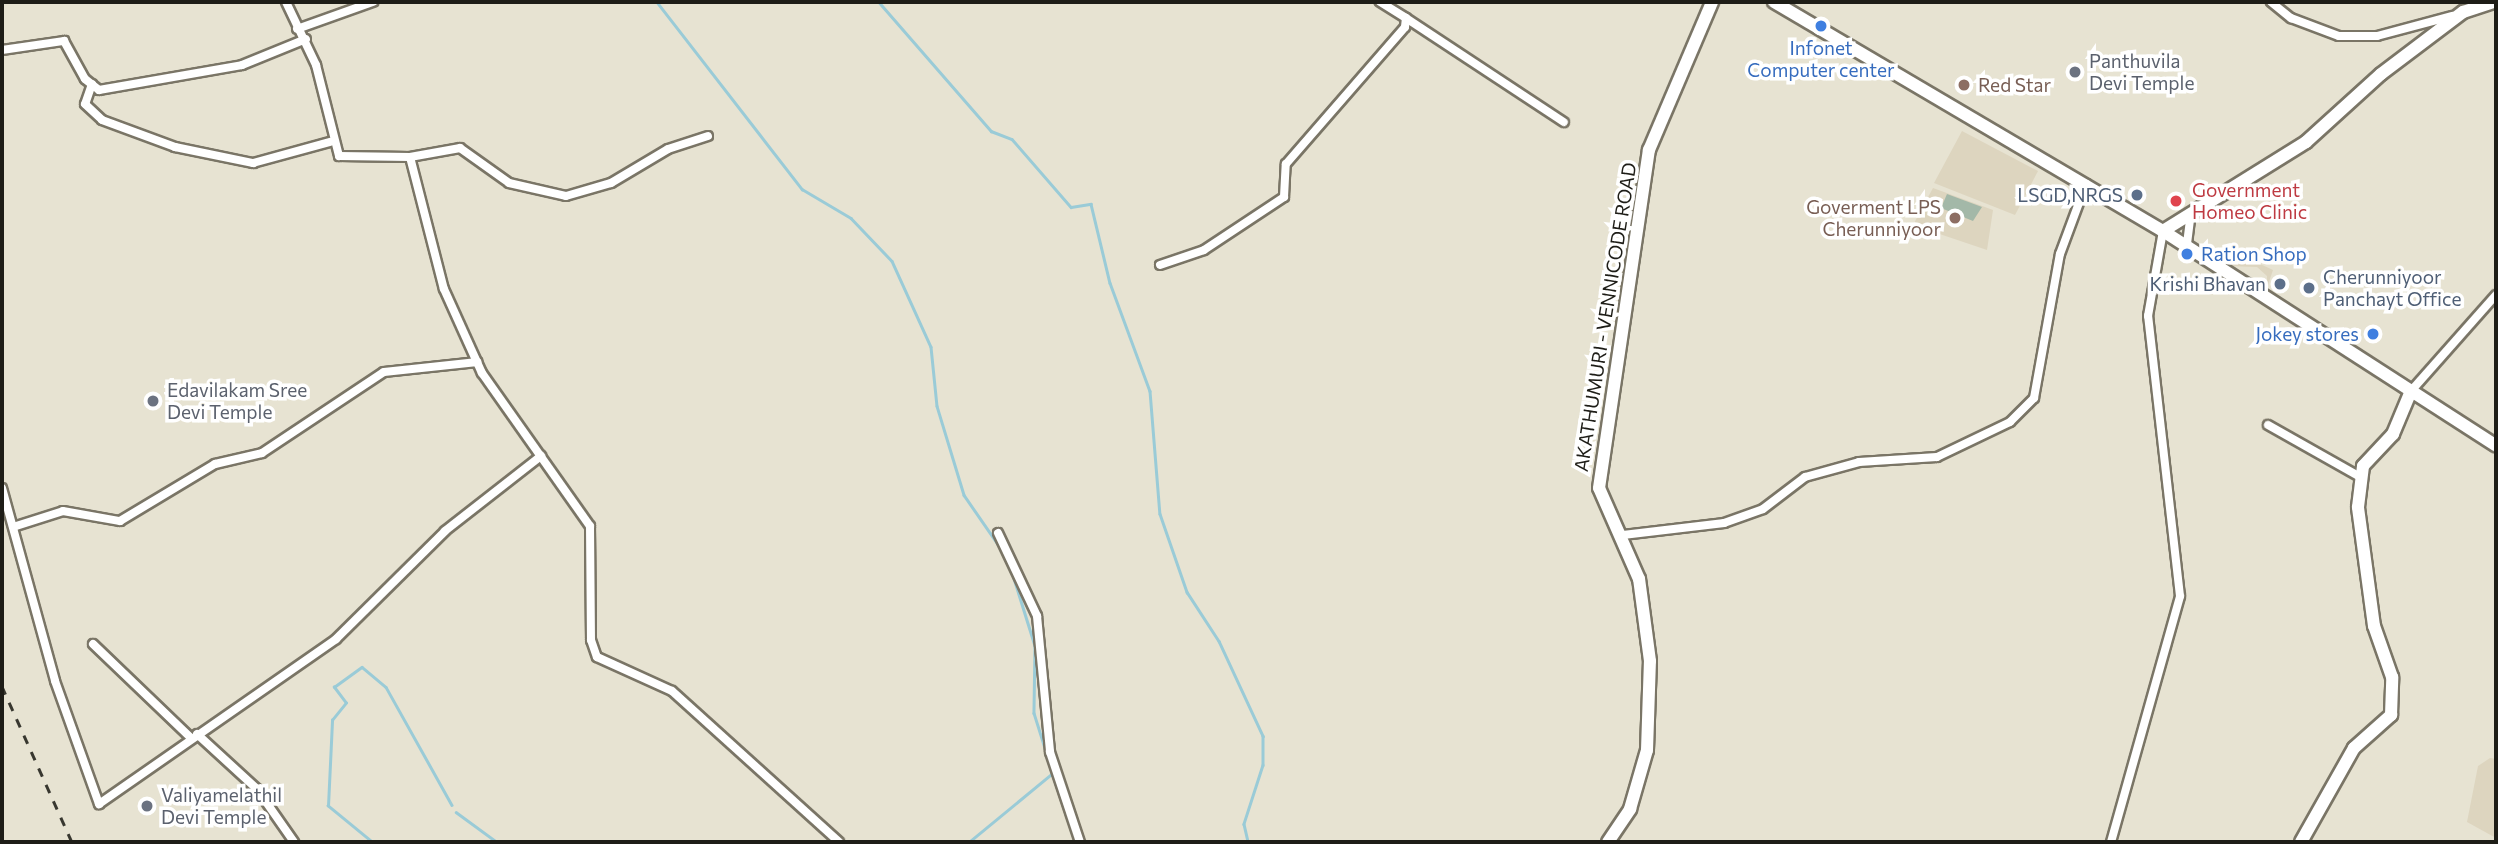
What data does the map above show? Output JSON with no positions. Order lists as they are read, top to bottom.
{
  "streets": {
    "street": ["AKATHUMURI - VENNICODE ROAD"]
  },
  "places": [
    "Infonet Computer center",
    "Panthuvila Devi Temple",
    "Red Star",
    "LSGD,NRGS",
    "Government Homeo Clinic",
    "Goverment LPS Cherunniyoor",
    "Ration Shop",
    "Krishi Bhavan",
    "Cherunniyoor Panchayt Office",
    "Jokey stores",
    "Edavilakam Sree Devi Temple",
    "Valiyamelathil Devi Temple"
  ]
}
